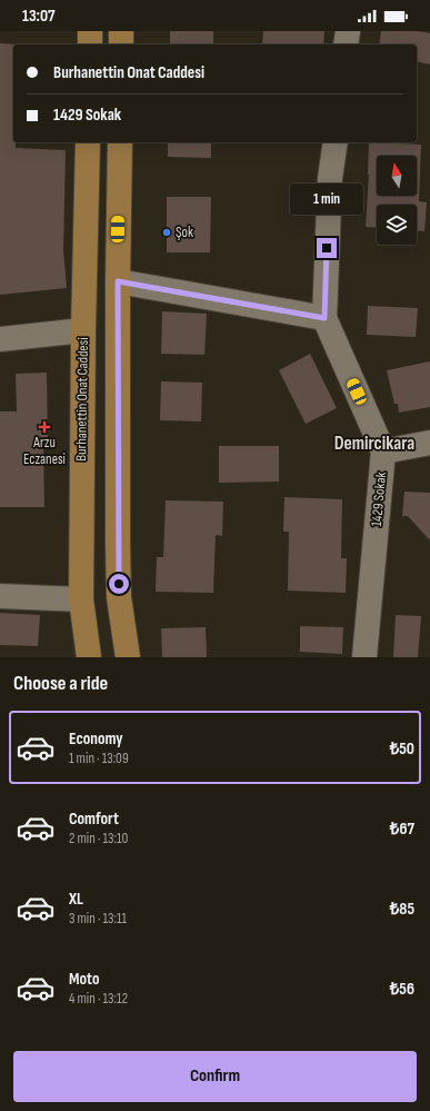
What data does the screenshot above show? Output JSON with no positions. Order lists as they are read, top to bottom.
{
  "streets": {
    "main road": ["Burhanettin Onat Caddesi"],
    "street": ["1429 Sokak"]
  },
  "districts": ["Demircikara"],
  "places": {
    "other": ["Şok"],
    "health": ["Arzu Eczanesi"]
  },
  "north": "top",
  "page": {
    "status": "13:07",
    "banner": ["Burhanettin Onat Caddesi", "1429 Sokak"],
    "bubble": "1 min",
    "heading": "Choose a ride",
    "list": [
      {
        "name": "Economy",
        "note": "1 min · 13:09",
        "value": "₺50"
      },
      {
        "name": "Comfort",
        "note": "2 min · 13:10",
        "value": "₺67"
      },
      {
        "name": "XL",
        "note": "3 min · 13:11",
        "value": "₺85"
      },
      {
        "name": "Moto",
        "note": "4 min · 13:12",
        "value": "₺56"
      }
    ],
    "buttons": "Confirm"
  }
}
